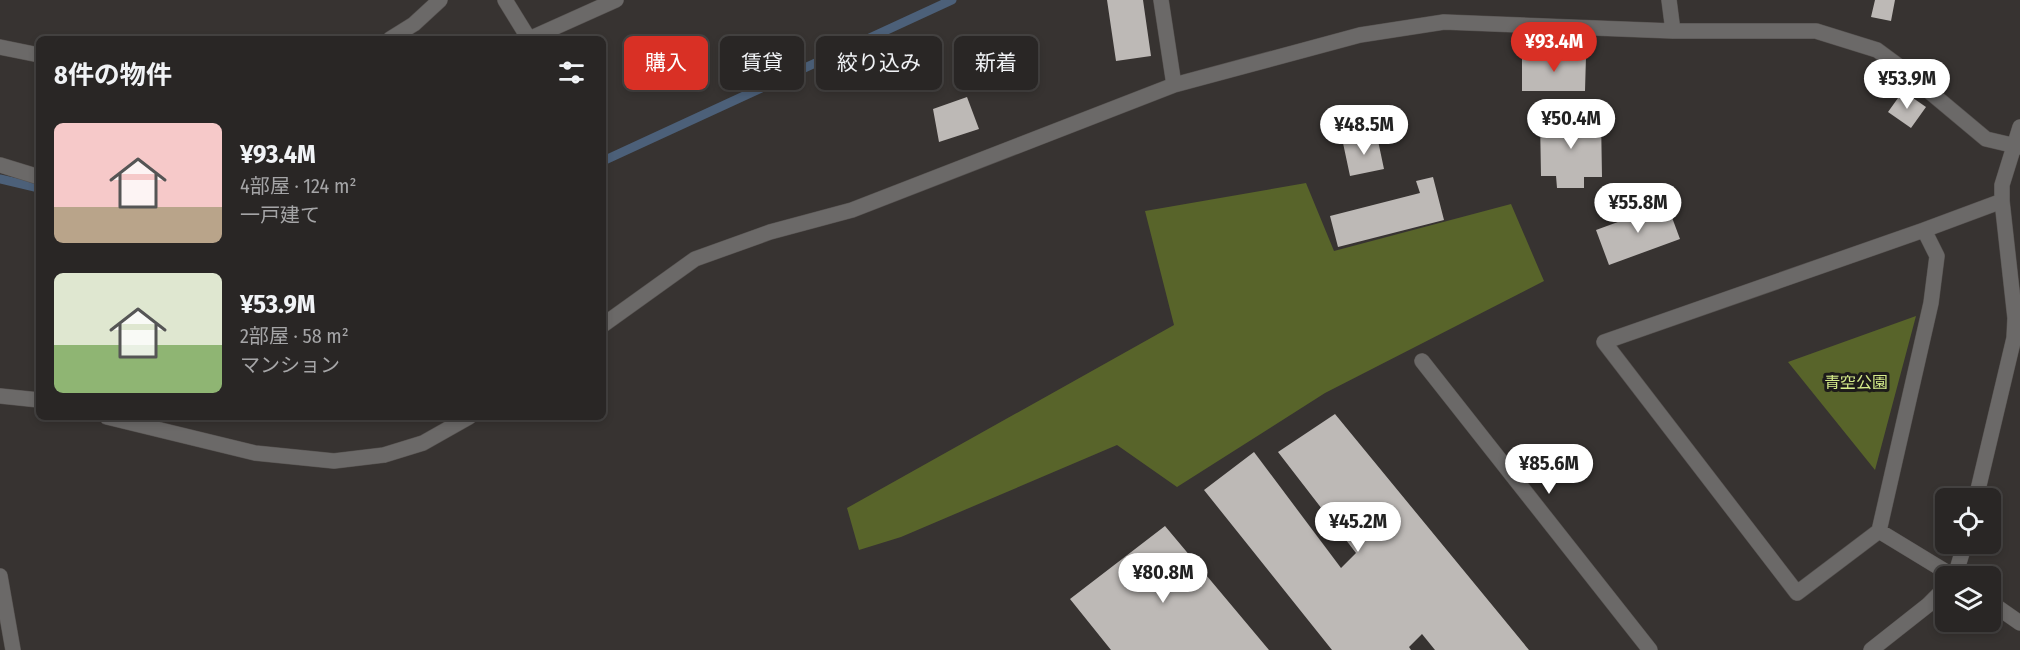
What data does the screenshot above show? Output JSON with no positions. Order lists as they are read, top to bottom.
{
  "parks": ["青空公園"],
  "page": {
    "price": [
      "¥93.4M",
      "¥53.9M",
      "¥50.4M",
      "¥48.5M",
      "¥55.8M",
      "¥85.6M",
      "¥45.2M",
      "¥80.8M"
    ],
    "chip": [
      "購入",
      "賃貸",
      "絞り込み",
      "新着"
    ],
    "heading": "8件の物件",
    "list": [
      {
        "name": "¥93.4M",
        "note": "4部屋 · 124 m² · 一戸建て"
      },
      {
        "name": "¥53.9M",
        "note": "2部屋 · 58 m² · マンション"
      }
    ]
  }
}
